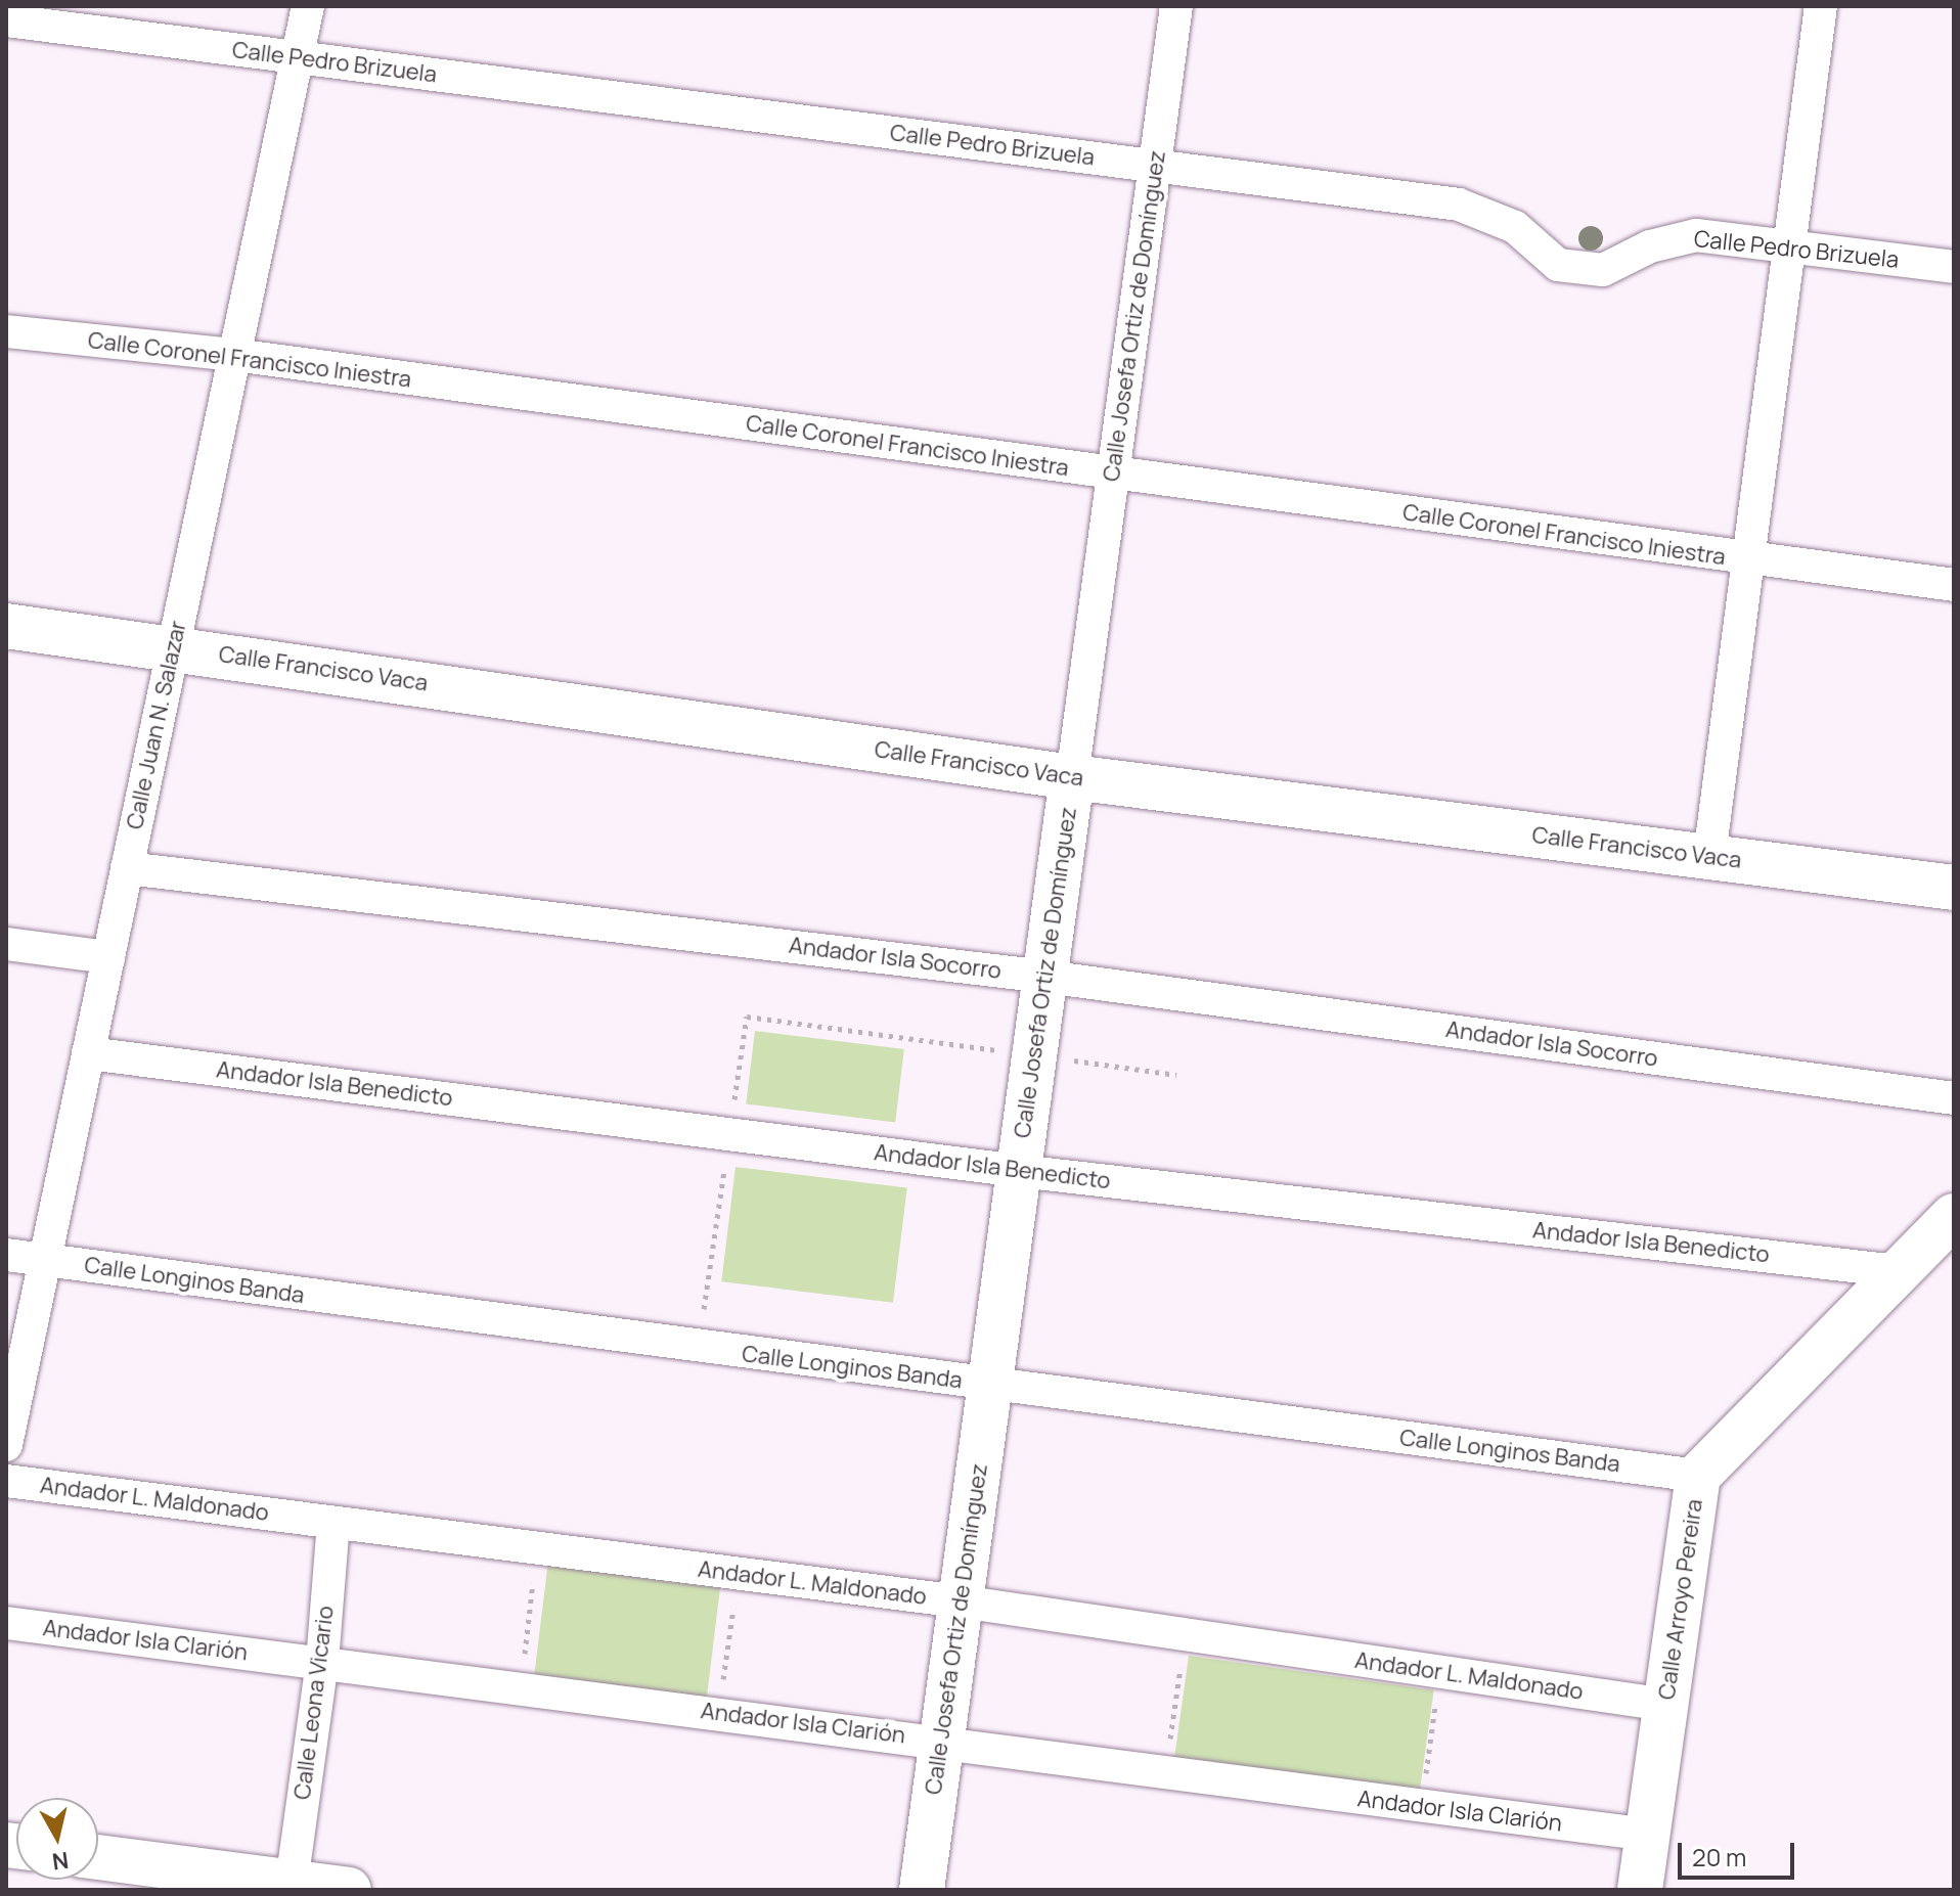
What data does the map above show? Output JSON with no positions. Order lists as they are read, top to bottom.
{
  "streets": {
    "street": [
      "Calle Pedro Brizuela",
      "Calle Josefa Ortiz de Domínguez",
      "Calle Coronel Francisco Iniestra",
      "Calle Francisco Vaca",
      "Calle Juan N. Salazar",
      "Andador Isla Socorro",
      "Andador Isla Benedicto",
      "Calle Longinos Banda",
      "Andador L. Maldonado",
      "Calle Arroyo Pereira",
      "Andador Isla Clarión",
      "Calle Leona Vicario"
    ]
  },
  "crossings": [
    ["Calle Pedro Brizuela", "Calle Josefa Ortiz de Domínguez"],
    ["Calle Pedro Brizuela", "Calle Juan N. Salazar"],
    ["Calle Josefa Ortiz de Domínguez", "Calle Coronel Francisco Iniestra"],
    ["Calle Josefa Ortiz de Domínguez", "Calle Francisco Vaca"],
    ["Calle Josefa Ortiz de Domínguez", "Andador Isla Socorro"],
    ["Calle Josefa Ortiz de Domínguez", "Andador Isla Benedicto"],
    ["Calle Josefa Ortiz de Domínguez", "Calle Longinos Banda"],
    ["Calle Josefa Ortiz de Domínguez", "Andador L. Maldonado"],
    ["Calle Josefa Ortiz de Domínguez", "Andador Isla Clarión"],
    ["Calle Coronel Francisco Iniestra", "Calle Juan N. Salazar"],
    ["Calle Francisco Vaca", "Calle Juan N. Salazar"],
    ["Calle Juan N. Salazar", "Andador Isla Socorro"],
    ["Calle Juan N. Salazar", "Andador Isla Benedicto"],
    ["Calle Juan N. Salazar", "Calle Longinos Banda"],
    ["Andador Isla Benedicto", "Calle Arroyo Pereira"],
    ["Calle Longinos Banda", "Calle Arroyo Pereira"],
    ["Andador L. Maldonado", "Calle Arroyo Pereira"],
    ["Andador L. Maldonado", "Calle Leona Vicario"],
    ["Calle Arroyo Pereira", "Andador Isla Clarión"],
    ["Andador Isla Clarión", "Calle Leona Vicario"]
  ],
  "scale_bar": "20 m",
  "north": "bottom"
}
